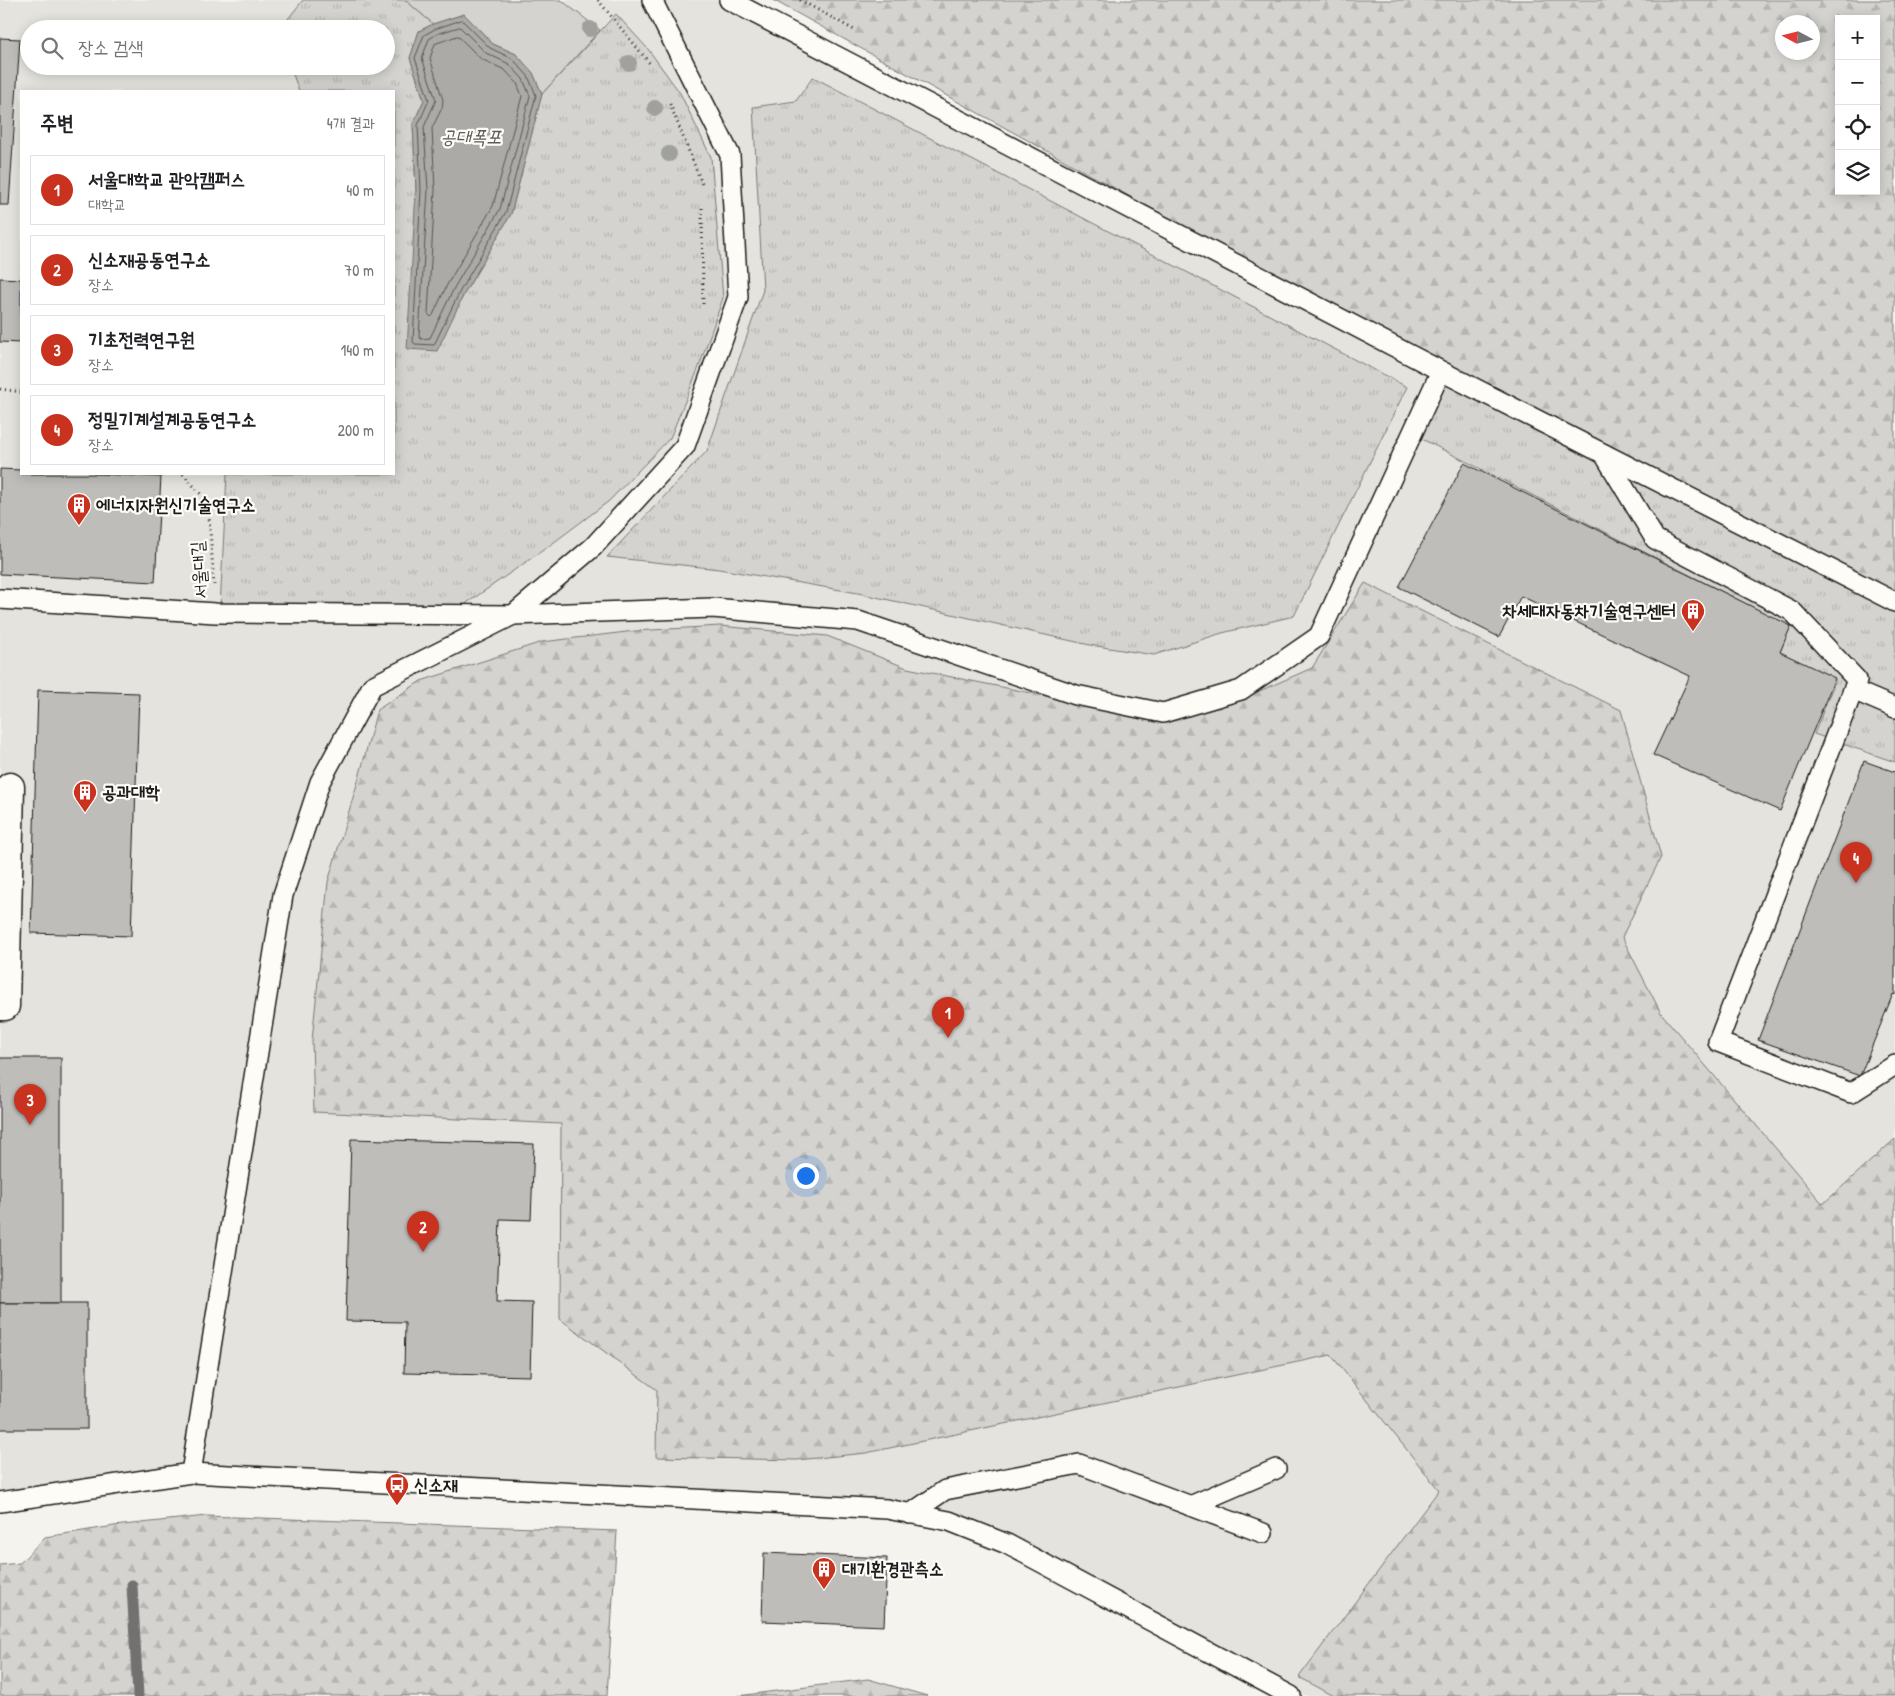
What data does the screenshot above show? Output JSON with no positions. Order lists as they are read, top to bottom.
{
  "streets": {
    "path": ["서울대길"]
  },
  "water": ["공대폭포"],
  "places": {
    "building": [
      "에너지자원신기술연구소",
      "차세대자동차기술연구센터",
      "공과대학",
      "대기환경관측소"
    ],
    "bus stop": ["신소재"]
  },
  "north": "left",
  "page": {
    "map_buttons": ["+", "−"],
    "search": "장소 검색",
    "heading": ["주변", "4개 결과"],
    "list": [
      {
        "mark": "1",
        "name": "서울대학교 관악캠퍼스",
        "note": "대학교",
        "value": "40 m"
      },
      {
        "mark": "2",
        "name": "신소재공동연구소",
        "note": "장소",
        "value": "70 m"
      },
      {
        "mark": "3",
        "name": "기초전력연구원",
        "note": "장소",
        "value": "140 m"
      },
      {
        "mark": "4",
        "name": "정밀기계설계공동연구소",
        "note": "장소",
        "value": "200 m"
      }
    ],
    "pins": [
      "4",
      "1",
      "3",
      "2"
    ]
  }
}
